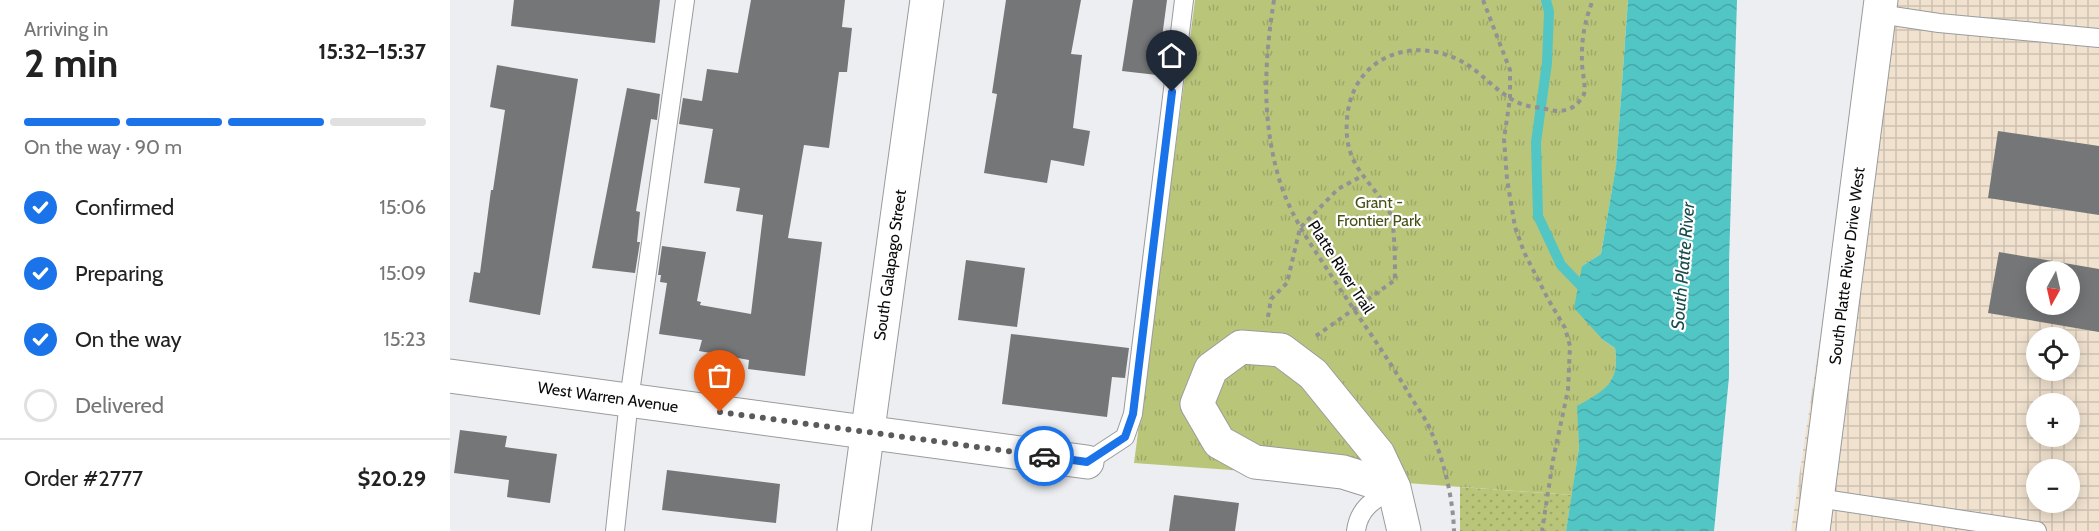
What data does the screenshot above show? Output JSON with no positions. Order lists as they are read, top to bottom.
{
  "streets": {
    "street": ["South Galapago Street", "South Platte River Drive West", "West Warren Avenue"],
    "path": ["Platte River Trail"]
  },
  "crossings": [
    ["South Galapago Street", "West Warren Avenue"]
  ],
  "water": ["South Platte River"],
  "parks": ["Grant - Frontier Park"],
  "north": "bottom",
  "page": {
    "heading": ["2 min", "Arriving in", "15:32–15:37"],
    "panel": ["Order #2777", "$20.29"],
    "bar": "On the way · 90 m",
    "list": [
      ["Confirmed", "15:06"],
      ["Preparing", "15:09"],
      ["On the way", "15:23"],
      "Delivered"
    ],
    "map_buttons": ["+", "−"]
  }
}
